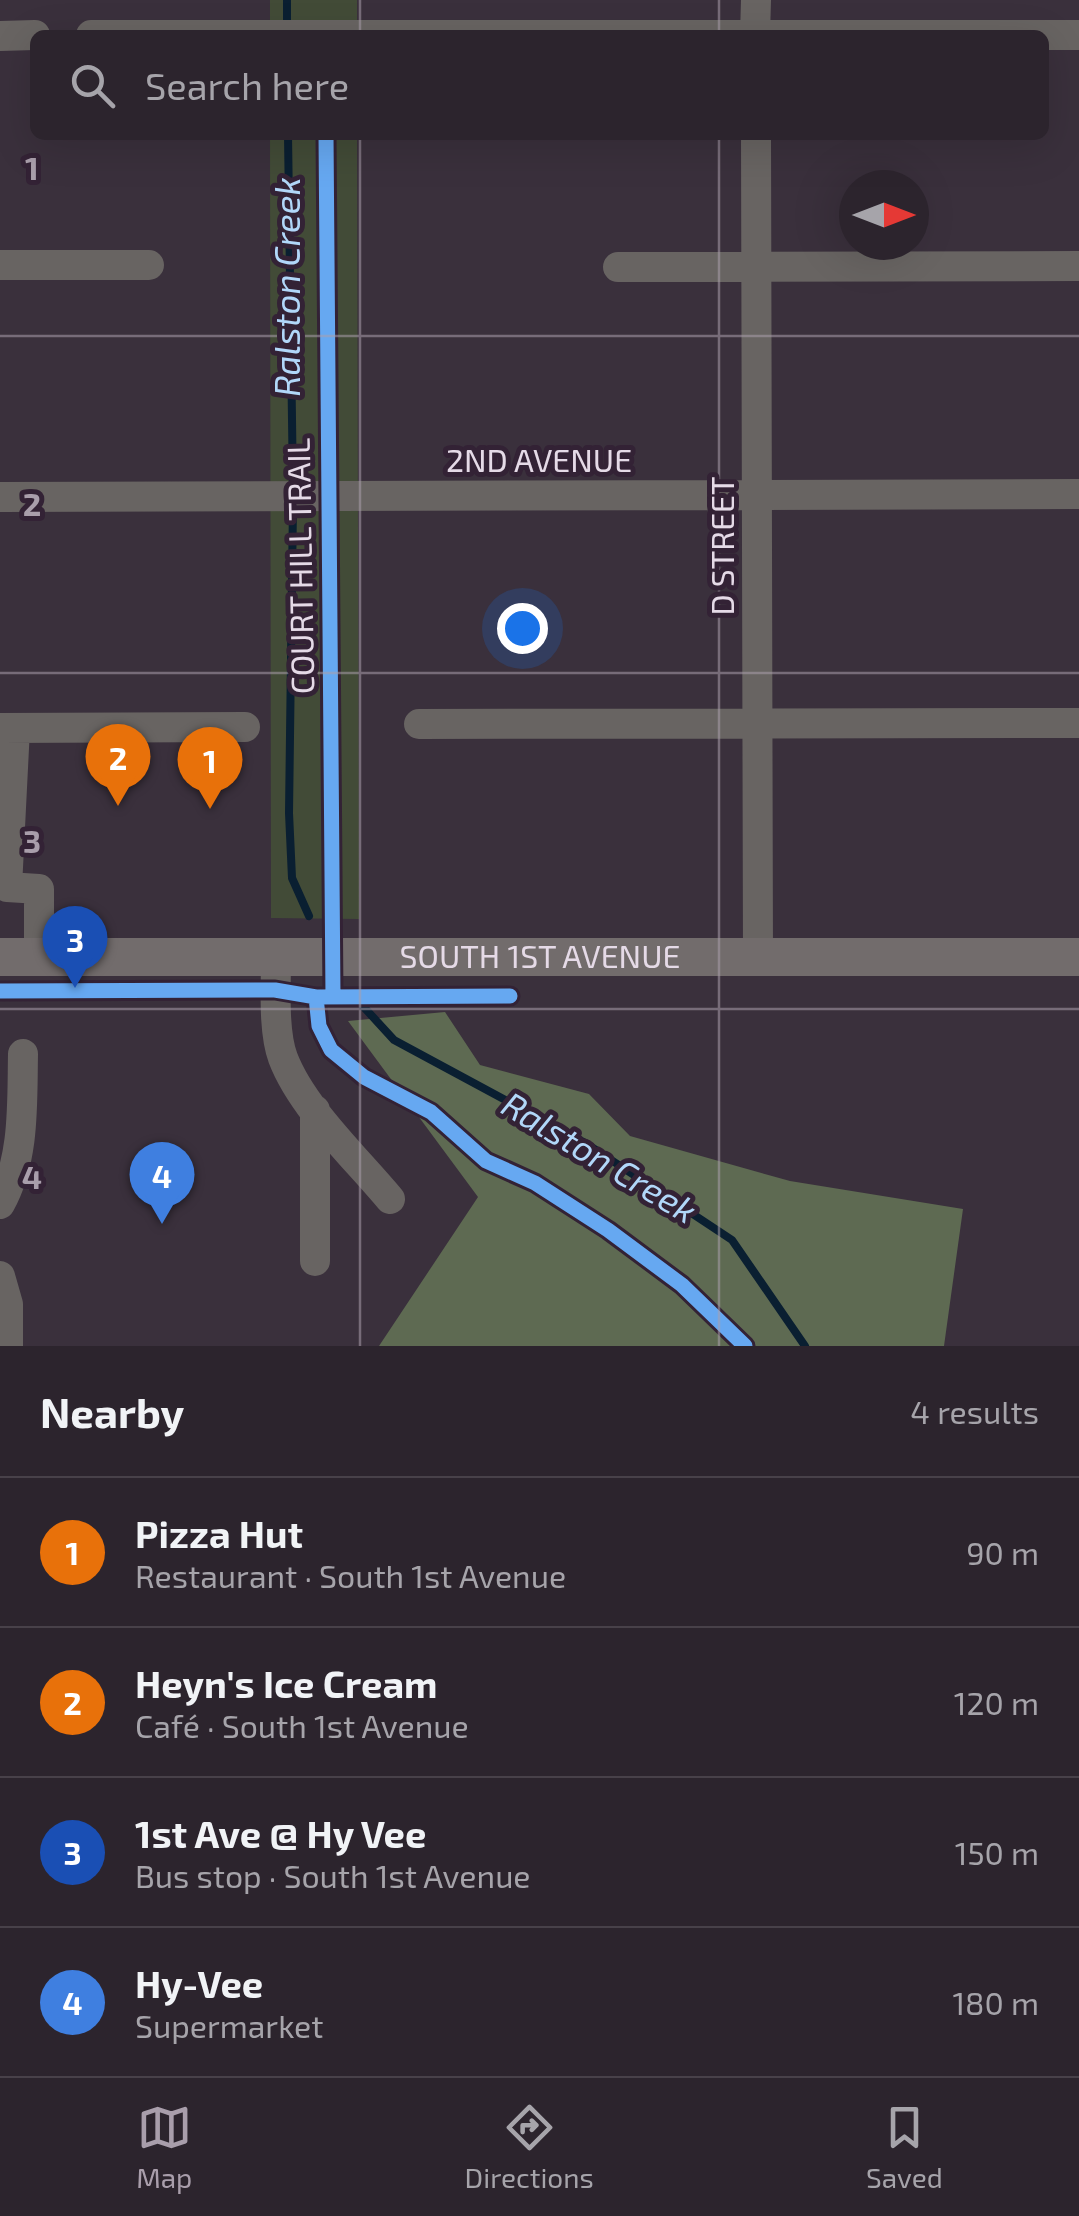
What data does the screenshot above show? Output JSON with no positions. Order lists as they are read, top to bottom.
{
  "streets": {
    "main road": ["SOUTH 1ST AVENUE"],
    "street": ["2ND AVENUE", "D STREET"],
    "cycle path": ["COURT HILL TRAIL"]
  },
  "crossings": [
    ["2ND AVENUE", "D STREET"],
    ["D STREET", "SOUTH 1ST AVENUE"]
  ],
  "water": ["Ralston Creek"],
  "north": "right",
  "page": {
    "search": "Search here",
    "pins": [
      "2",
      "1",
      "3",
      "4"
    ],
    "heading": ["Nearby", "4 results"],
    "list": [
      {
        "mark": "1",
        "name": "Pizza Hut",
        "note": "Restaurant · South 1st Avenue",
        "value": "90 m"
      },
      {
        "mark": "2",
        "name": "Heyn's Ice Cream",
        "note": "Café · South 1st Avenue",
        "value": "120 m"
      },
      {
        "mark": "3",
        "name": "1st Ave @ Hy Vee",
        "note": "Bus stop · South 1st Avenue",
        "value": "150 m"
      },
      {
        "mark": "4",
        "name": "Hy-Vee",
        "note": "Supermarket",
        "value": "180 m"
      }
    ],
    "nav": ["Map", "Directions", "Saved"]
  },
  "grid": {
    "rows": [
      "1",
      "2",
      "3",
      "4"
    ]
  }
}
